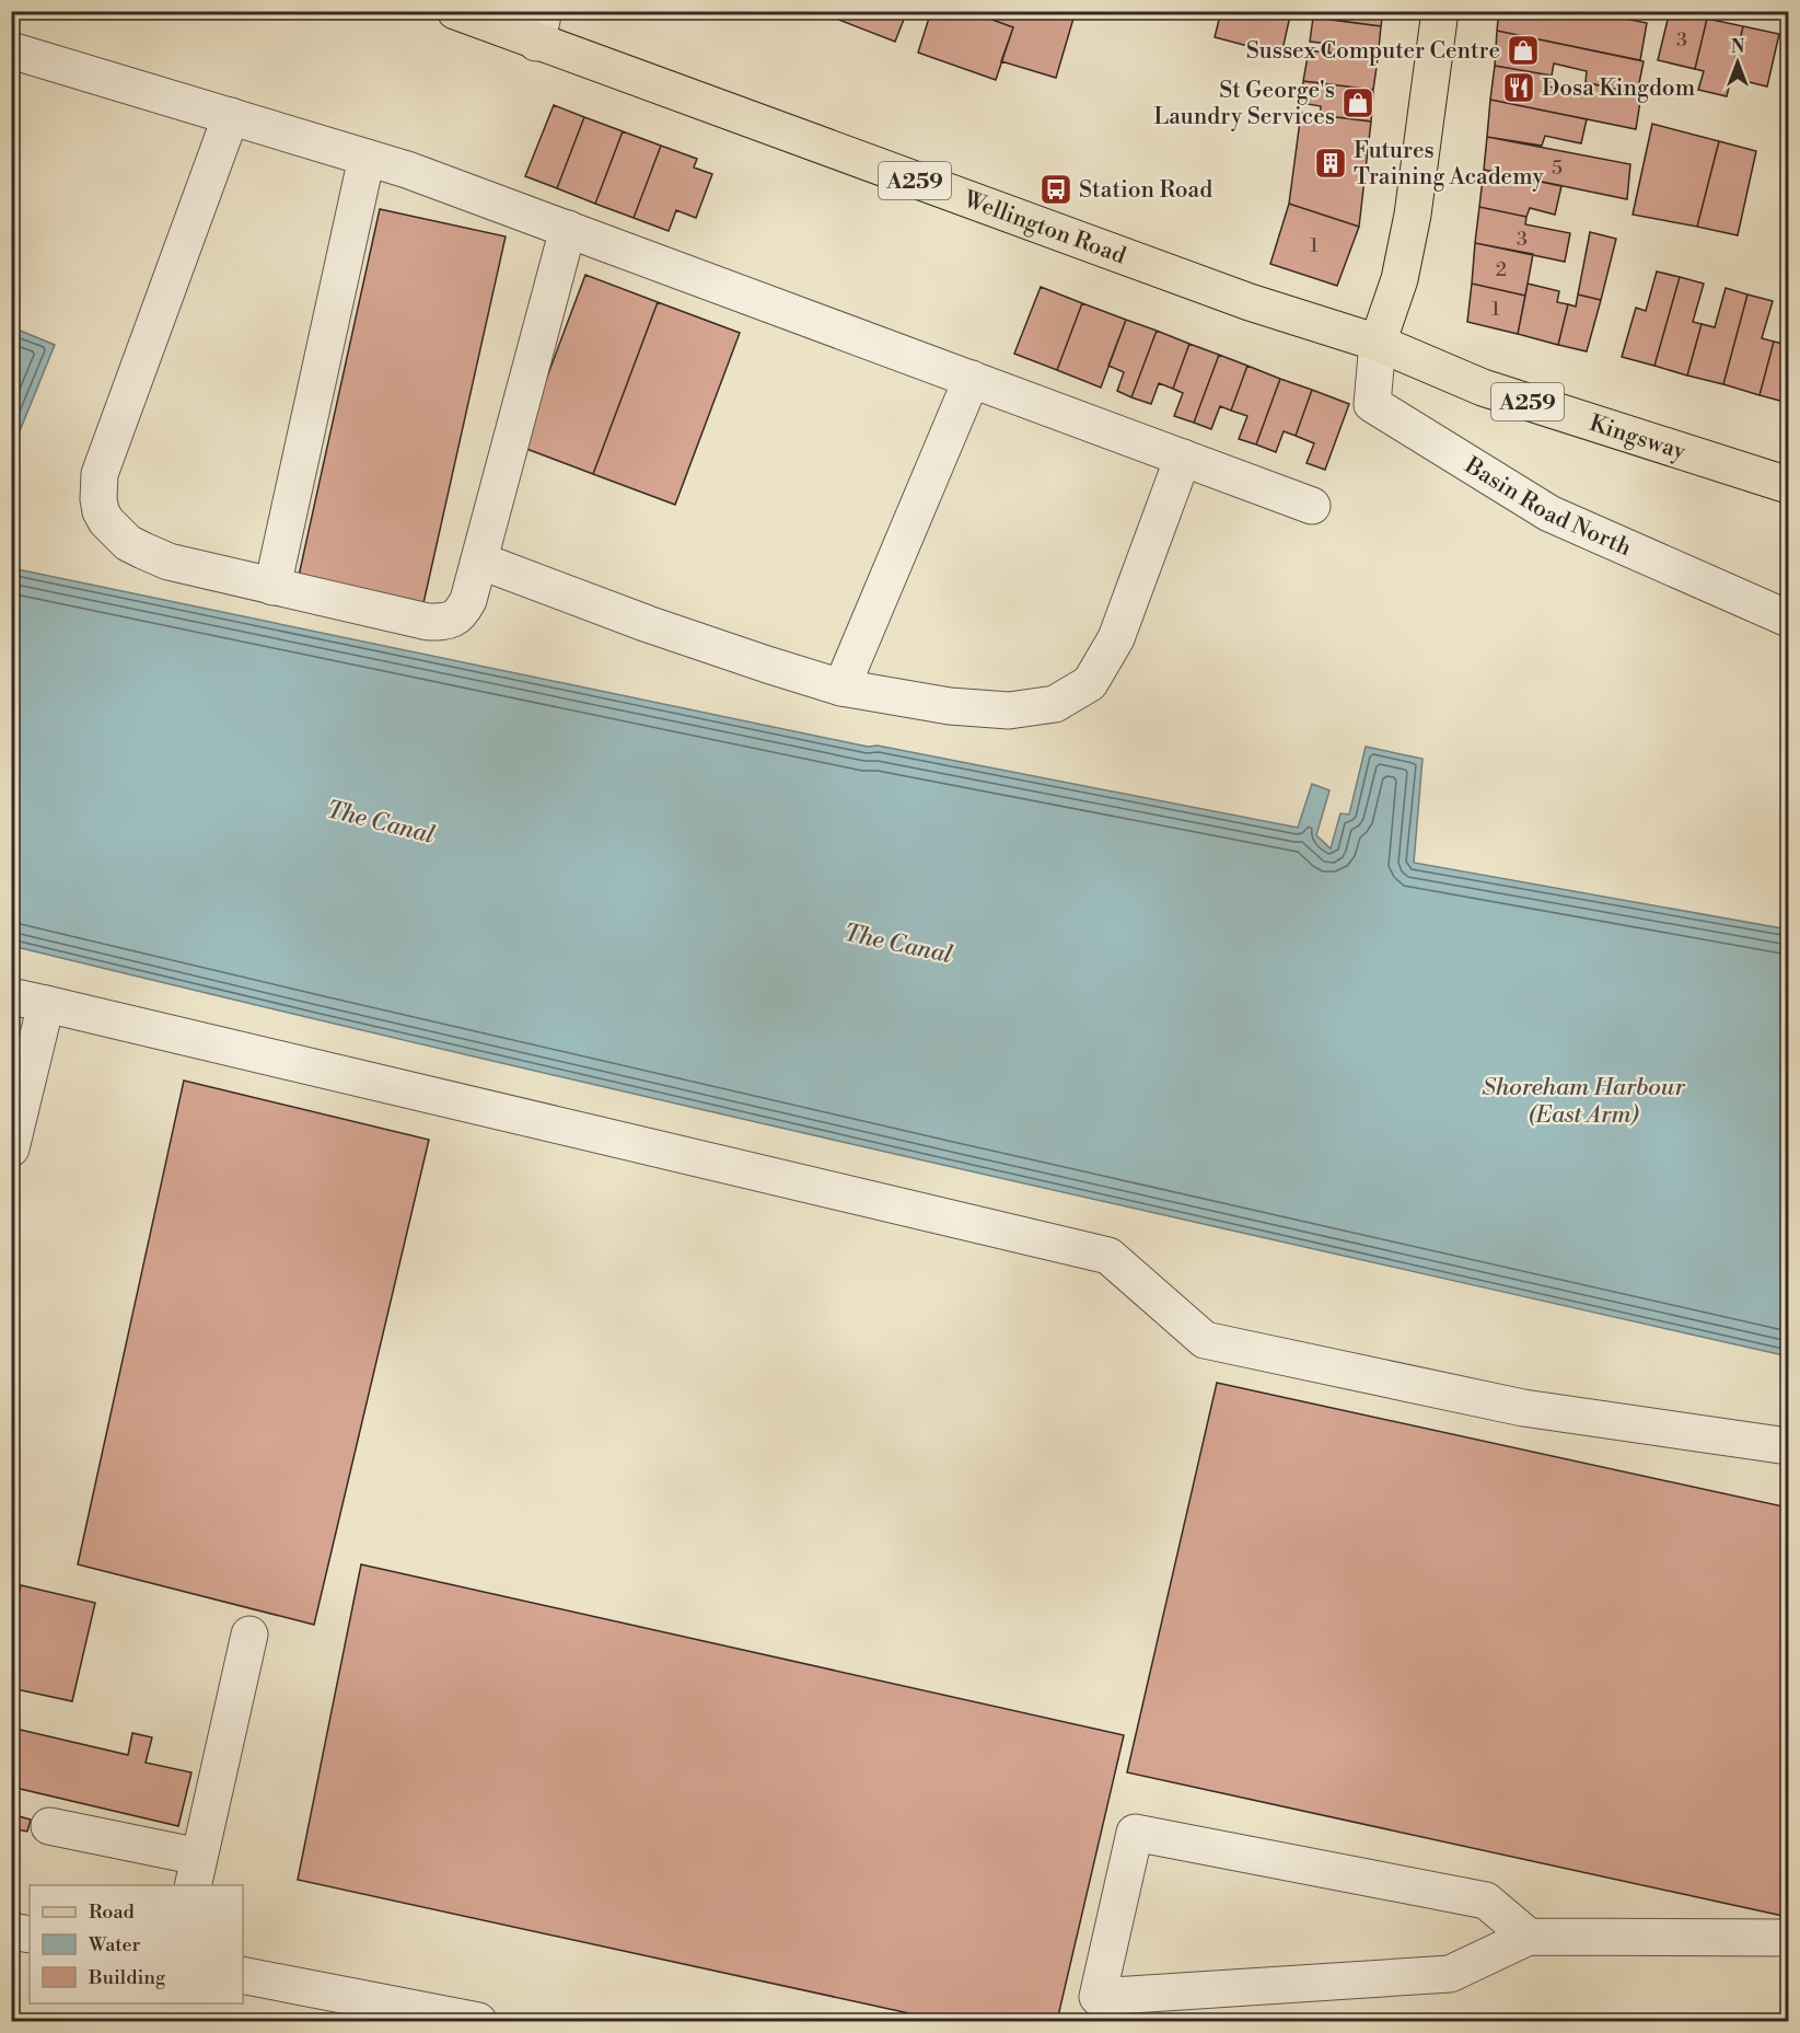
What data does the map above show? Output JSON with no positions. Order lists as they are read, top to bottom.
{
  "streets": {
    "main road": ["A259", "Wellington Road", "Kingsway"],
    "street": ["Basin Road North"]
  },
  "crossings": [
    ["Wellington Road", "Kingsway"],
    ["Wellington Road", "Basin Road North"],
    ["Kingsway", "Basin Road North"]
  ],
  "water": ["The Canal", "Shoreham Harbour (East Arm)"],
  "places": {
    "shop": ["Sussex Computer Centre", "St George's Laundry Services"],
    "restaurant": ["Dosa Kingdom"],
    "building": ["Futures Training Academy"],
    "bus stop": ["Station Road"]
  },
  "house_numbers": [
    "3",
    "5",
    "3",
    "1",
    "2",
    "1"
  ],
  "legend": ["Road", "Water", "Building"],
  "north": "top"
}
